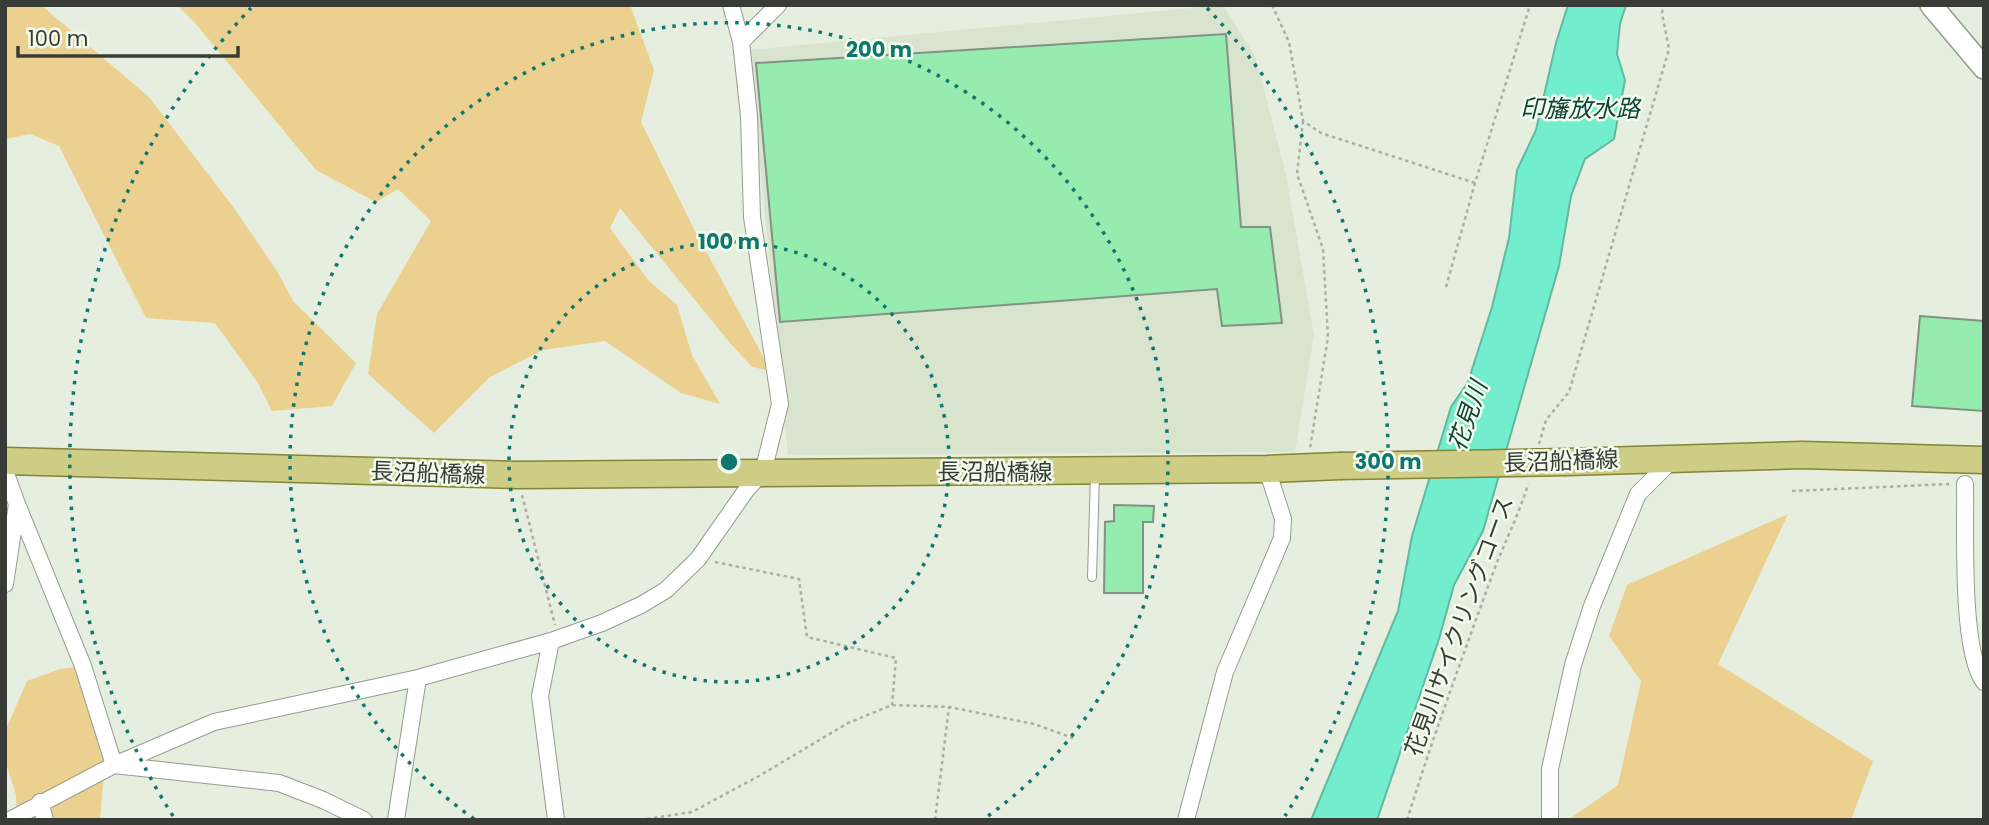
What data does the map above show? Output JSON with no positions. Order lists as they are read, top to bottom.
{
  "streets": {
    "main road": ["長沼船橋線"],
    "path": ["花見川サイクリングコース"]
  },
  "water": ["印旛放水路", "花見川"],
  "scale_bar": "100 m",
  "rings": ["200 m", "100 m", "300 m"]
}
